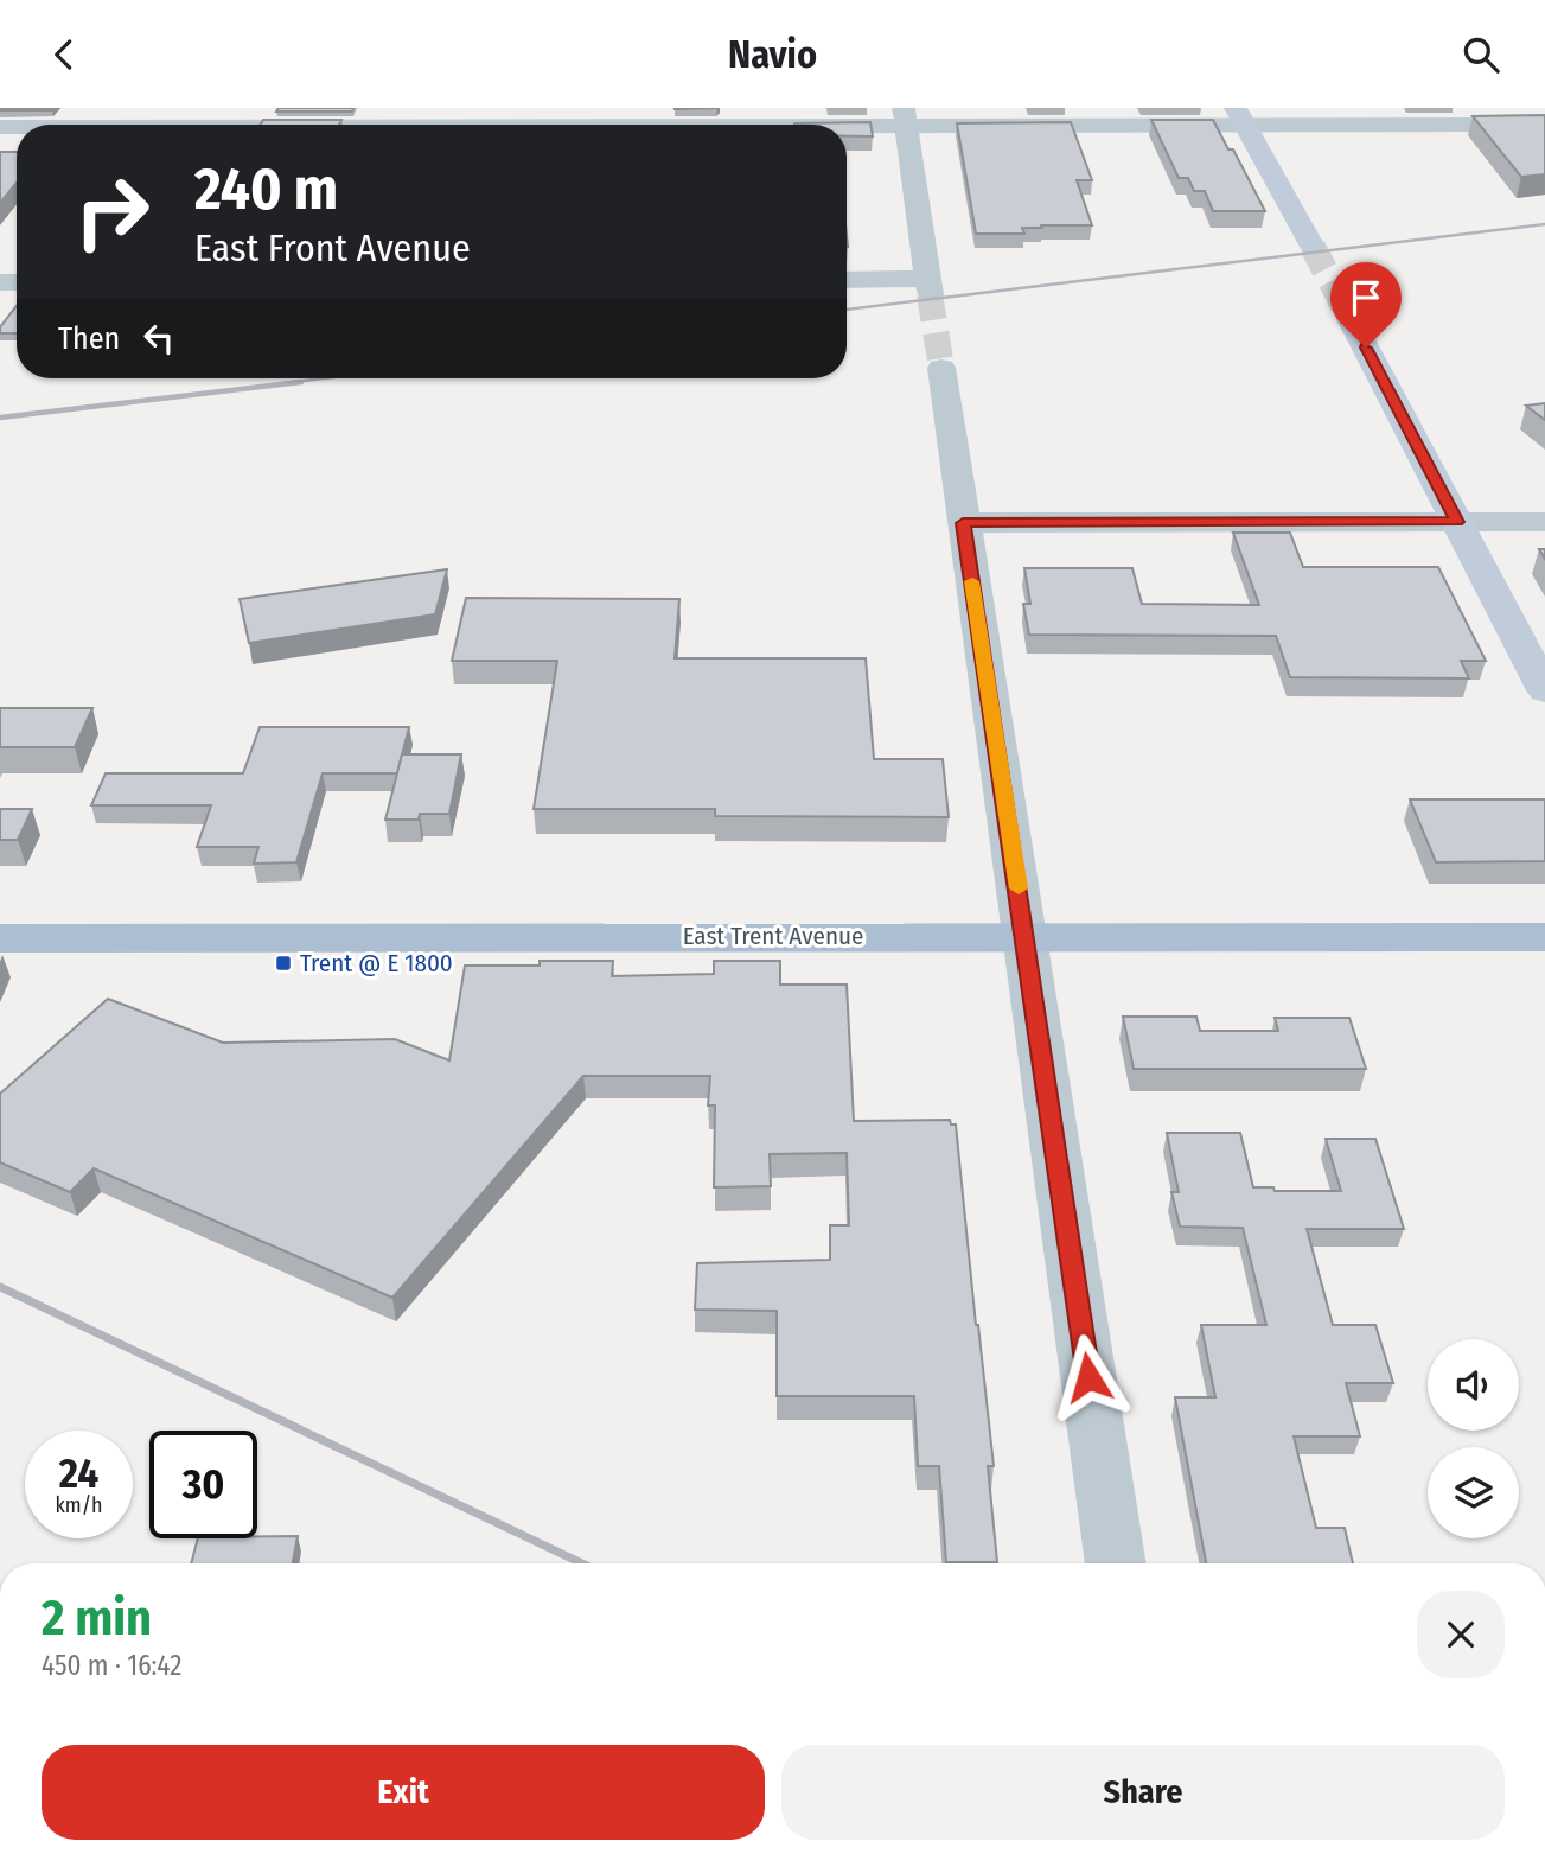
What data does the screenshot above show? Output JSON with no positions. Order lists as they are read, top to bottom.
{
  "streets": {
    "main road": ["East Trent Avenue"]
  },
  "places": {
    "transit": ["Trent @ E 1800"]
  },
  "page": {
    "header": "Navio",
    "turn": ["240 m", "East Front Avenue"],
    "then": "Then",
    "speed": "24 km/h",
    "limit": "30",
    "heading": ["2 min", "450 m · 16:42"],
    "buttons": ["Exit", "Share"]
  }
}
